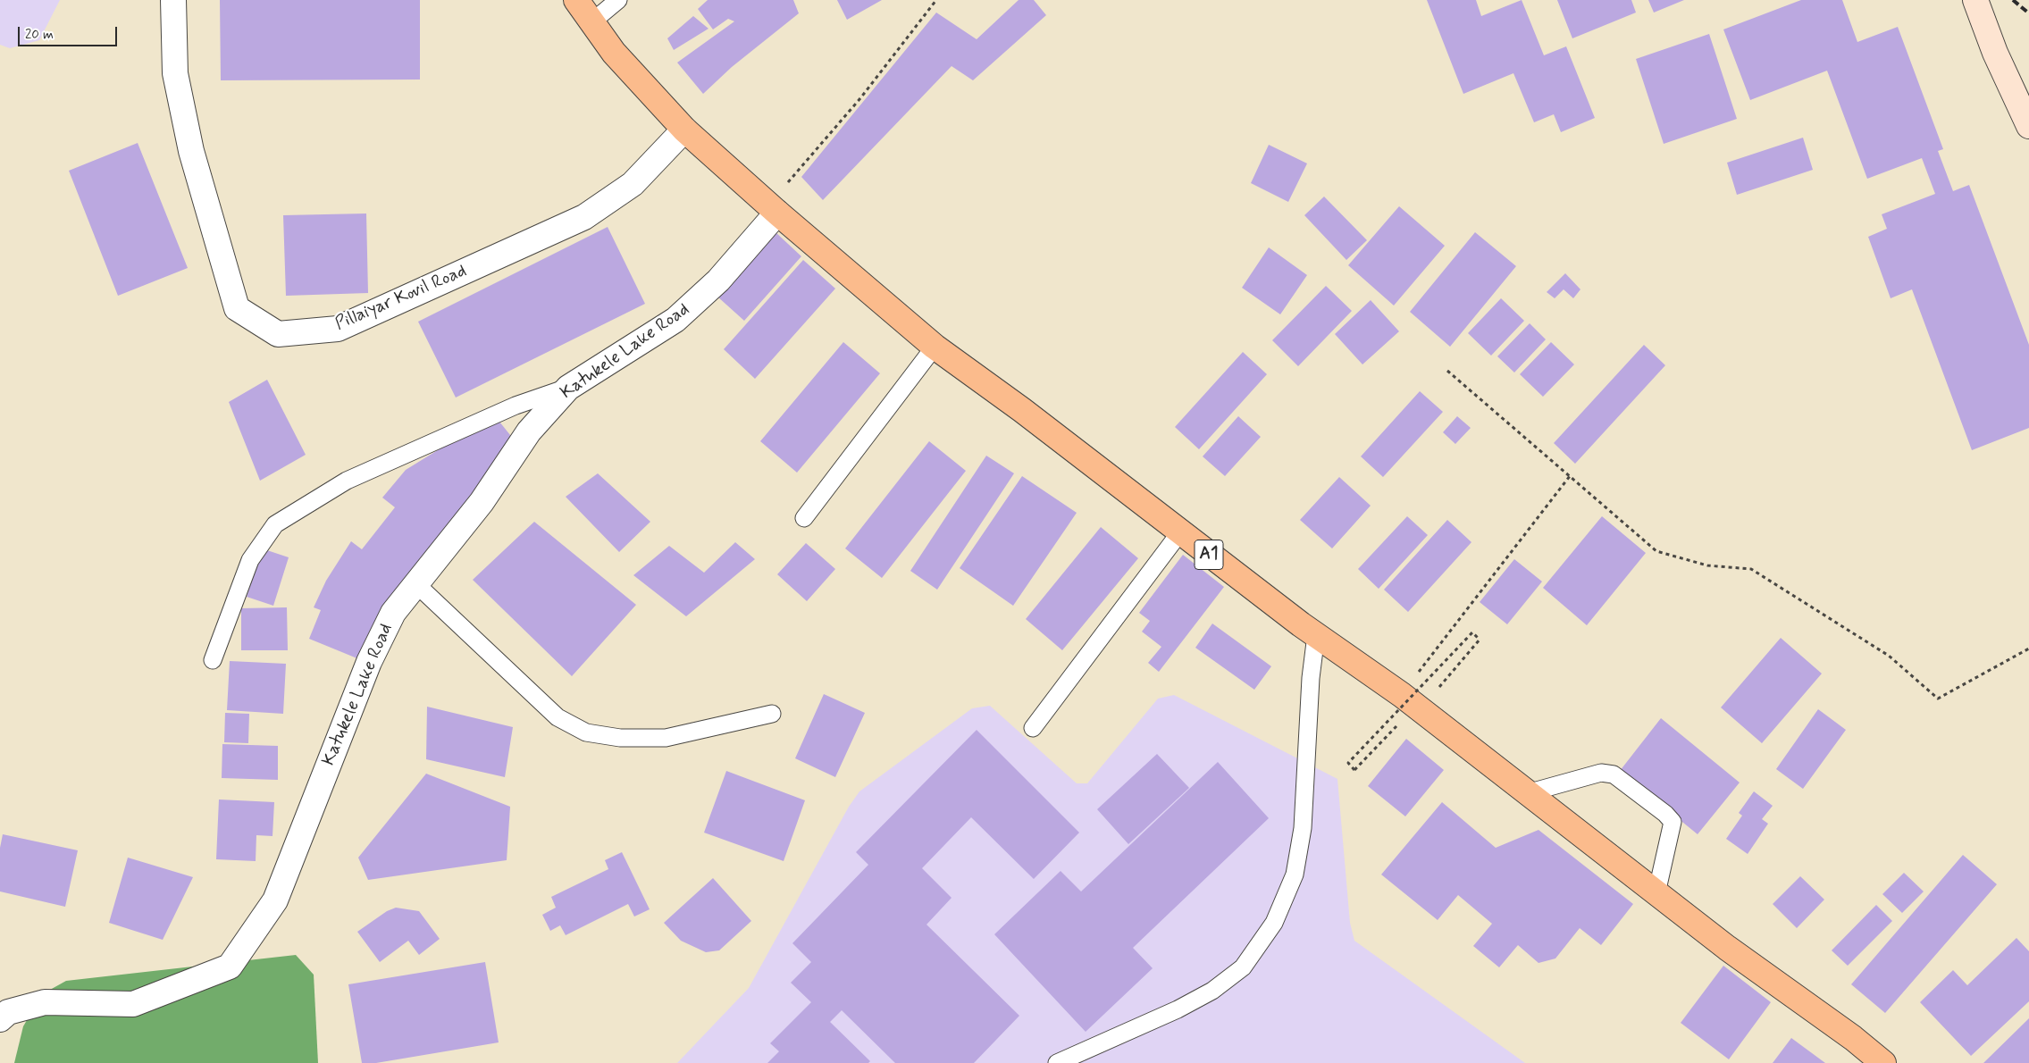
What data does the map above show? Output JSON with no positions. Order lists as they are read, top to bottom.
{
  "streets": {
    "highway": ["A1"],
    "street": ["Pillaiyar Kovil Road", "Katukele Lake Road"]
  },
  "crossings": [
    ["Pillaiyar Kovil Road", "A1"],
    ["Katukele Lake Road", "A1"]
  ],
  "scale_bar": "20 m"
}
